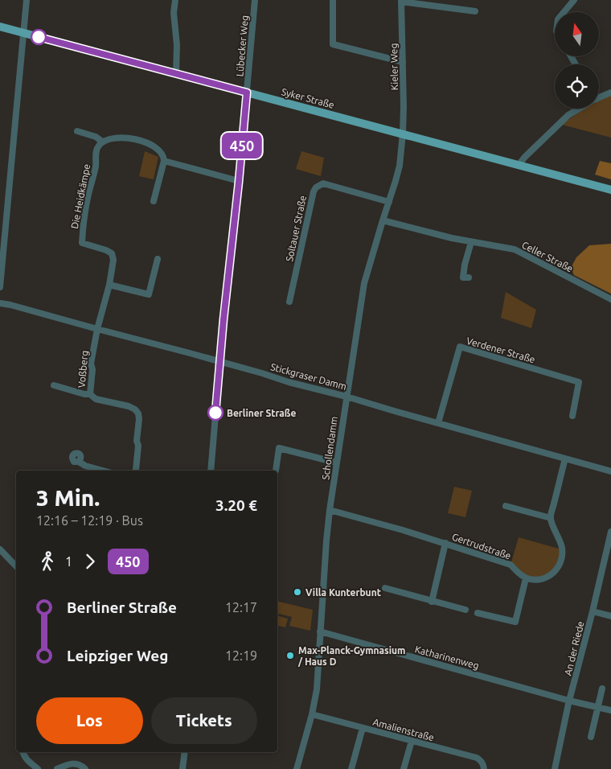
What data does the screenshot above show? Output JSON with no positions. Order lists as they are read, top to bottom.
{
  "streets": {
    "main road": ["Syker Straße"],
    "street": [
      "Lübecker Weg",
      "Kieler Weg",
      "Die Heidkämpe",
      "Soltauer Straße",
      "Celler Straße",
      "Verdener Straße",
      "Voßberg",
      "Stickgraser Damm",
      "Schollendamm",
      "Gertrudstraße",
      "An der Riede",
      "Katharinenweg",
      "Amalienstraße"
    ]
  },
  "crossings": [
    ["Lübecker Weg", "Syker Straße"],
    ["Kieler Weg", "Syker Straße"],
    ["Kieler Weg", "Schollendamm"],
    ["Syker Straße", "Schollendamm"],
    ["Die Heidkämpe", "Voßberg"],
    ["Die Heidkämpe", "Stickgraser Damm"],
    ["Soltauer Straße", "Schollendamm"],
    ["Celler Straße", "Schollendamm"],
    ["Verdener Straße", "Stickgraser Damm"],
    ["Voßberg", "Stickgraser Damm"],
    ["Stickgraser Damm", "Schollendamm"],
    ["Schollendamm", "Gertrudstraße"],
    ["Schollendamm", "Katharinenweg"],
    ["Schollendamm", "Amalienstraße"],
    ["An der Riede", "Katharinenweg"]
  ],
  "places": ["Berliner Straße", "Villa Kunterbunt", "Max-Planck-Gymnasium / Haus D"],
  "lines": ["bus line 450"],
  "north": "top",
  "page": {
    "on_map": "450",
    "heading": ["3 Min.", "12:16 – 12:19 · Bus", "3.20 €"],
    "legs": ["1", "450"],
    "list": [
      {
        "name": "Berliner Straße",
        "value": "12:17"
      },
      {
        "name": "Leipziger Weg",
        "value": "12:19"
      }
    ],
    "buttons": ["Los", "Tickets"]
  }
}
